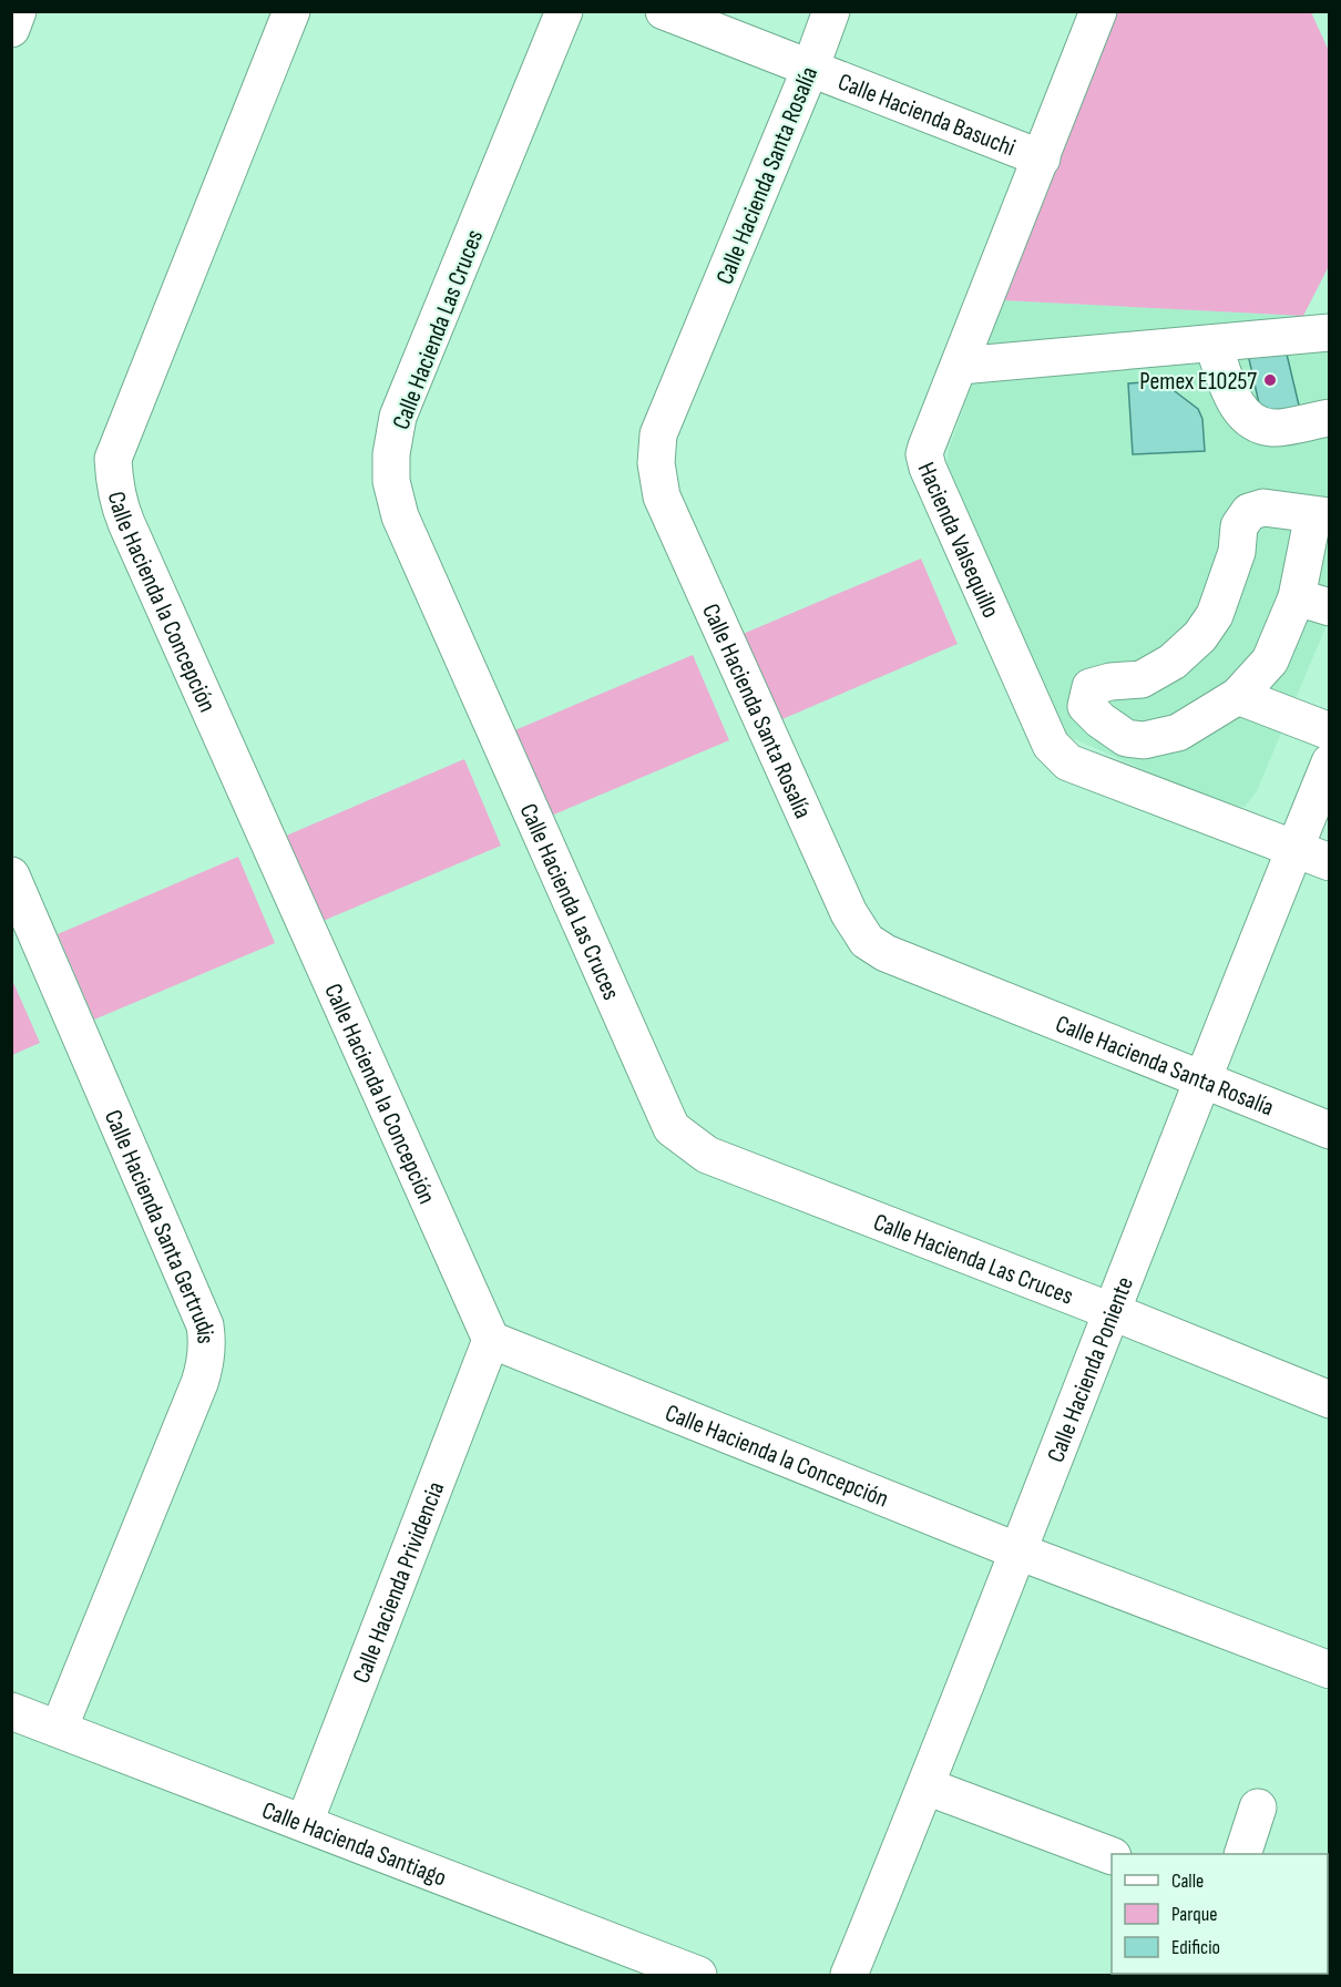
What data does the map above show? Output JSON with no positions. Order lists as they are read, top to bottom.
{
  "streets": {
    "street": [
      "Calle Hacienda Basuchi",
      "Calle Hacienda Santa Rosalía",
      "Calle Hacienda Las Cruces",
      "Hacienda Valsequillo",
      "Calle Hacienda la Concepción",
      "Calle Hacienda Santa Gertrudis",
      "Calle Hacienda Poniente",
      "Calle Hacienda Prividencia",
      "Calle Hacienda Santiago"
    ]
  },
  "crossings": [
    ["Calle Hacienda Basuchi", "Calle Hacienda Santa Rosalía"],
    ["Calle Hacienda Basuchi", "Hacienda Valsequillo"],
    ["Calle Hacienda Santa Rosalía", "Calle Hacienda Poniente"],
    ["Calle Hacienda Las Cruces", "Calle Hacienda Poniente"],
    ["Hacienda Valsequillo", "Calle Hacienda Poniente"],
    ["Calle Hacienda la Concepción", "Calle Hacienda Poniente"],
    ["Calle Hacienda la Concepción", "Calle Hacienda Prividencia"],
    ["Calle Hacienda Santa Gertrudis", "Calle Hacienda Santiago"],
    ["Calle Hacienda Prividencia", "Calle Hacienda Santiago"]
  ],
  "places": ["Pemex E10257"],
  "legend": ["Calle", "Parque", "Edificio"]
}
